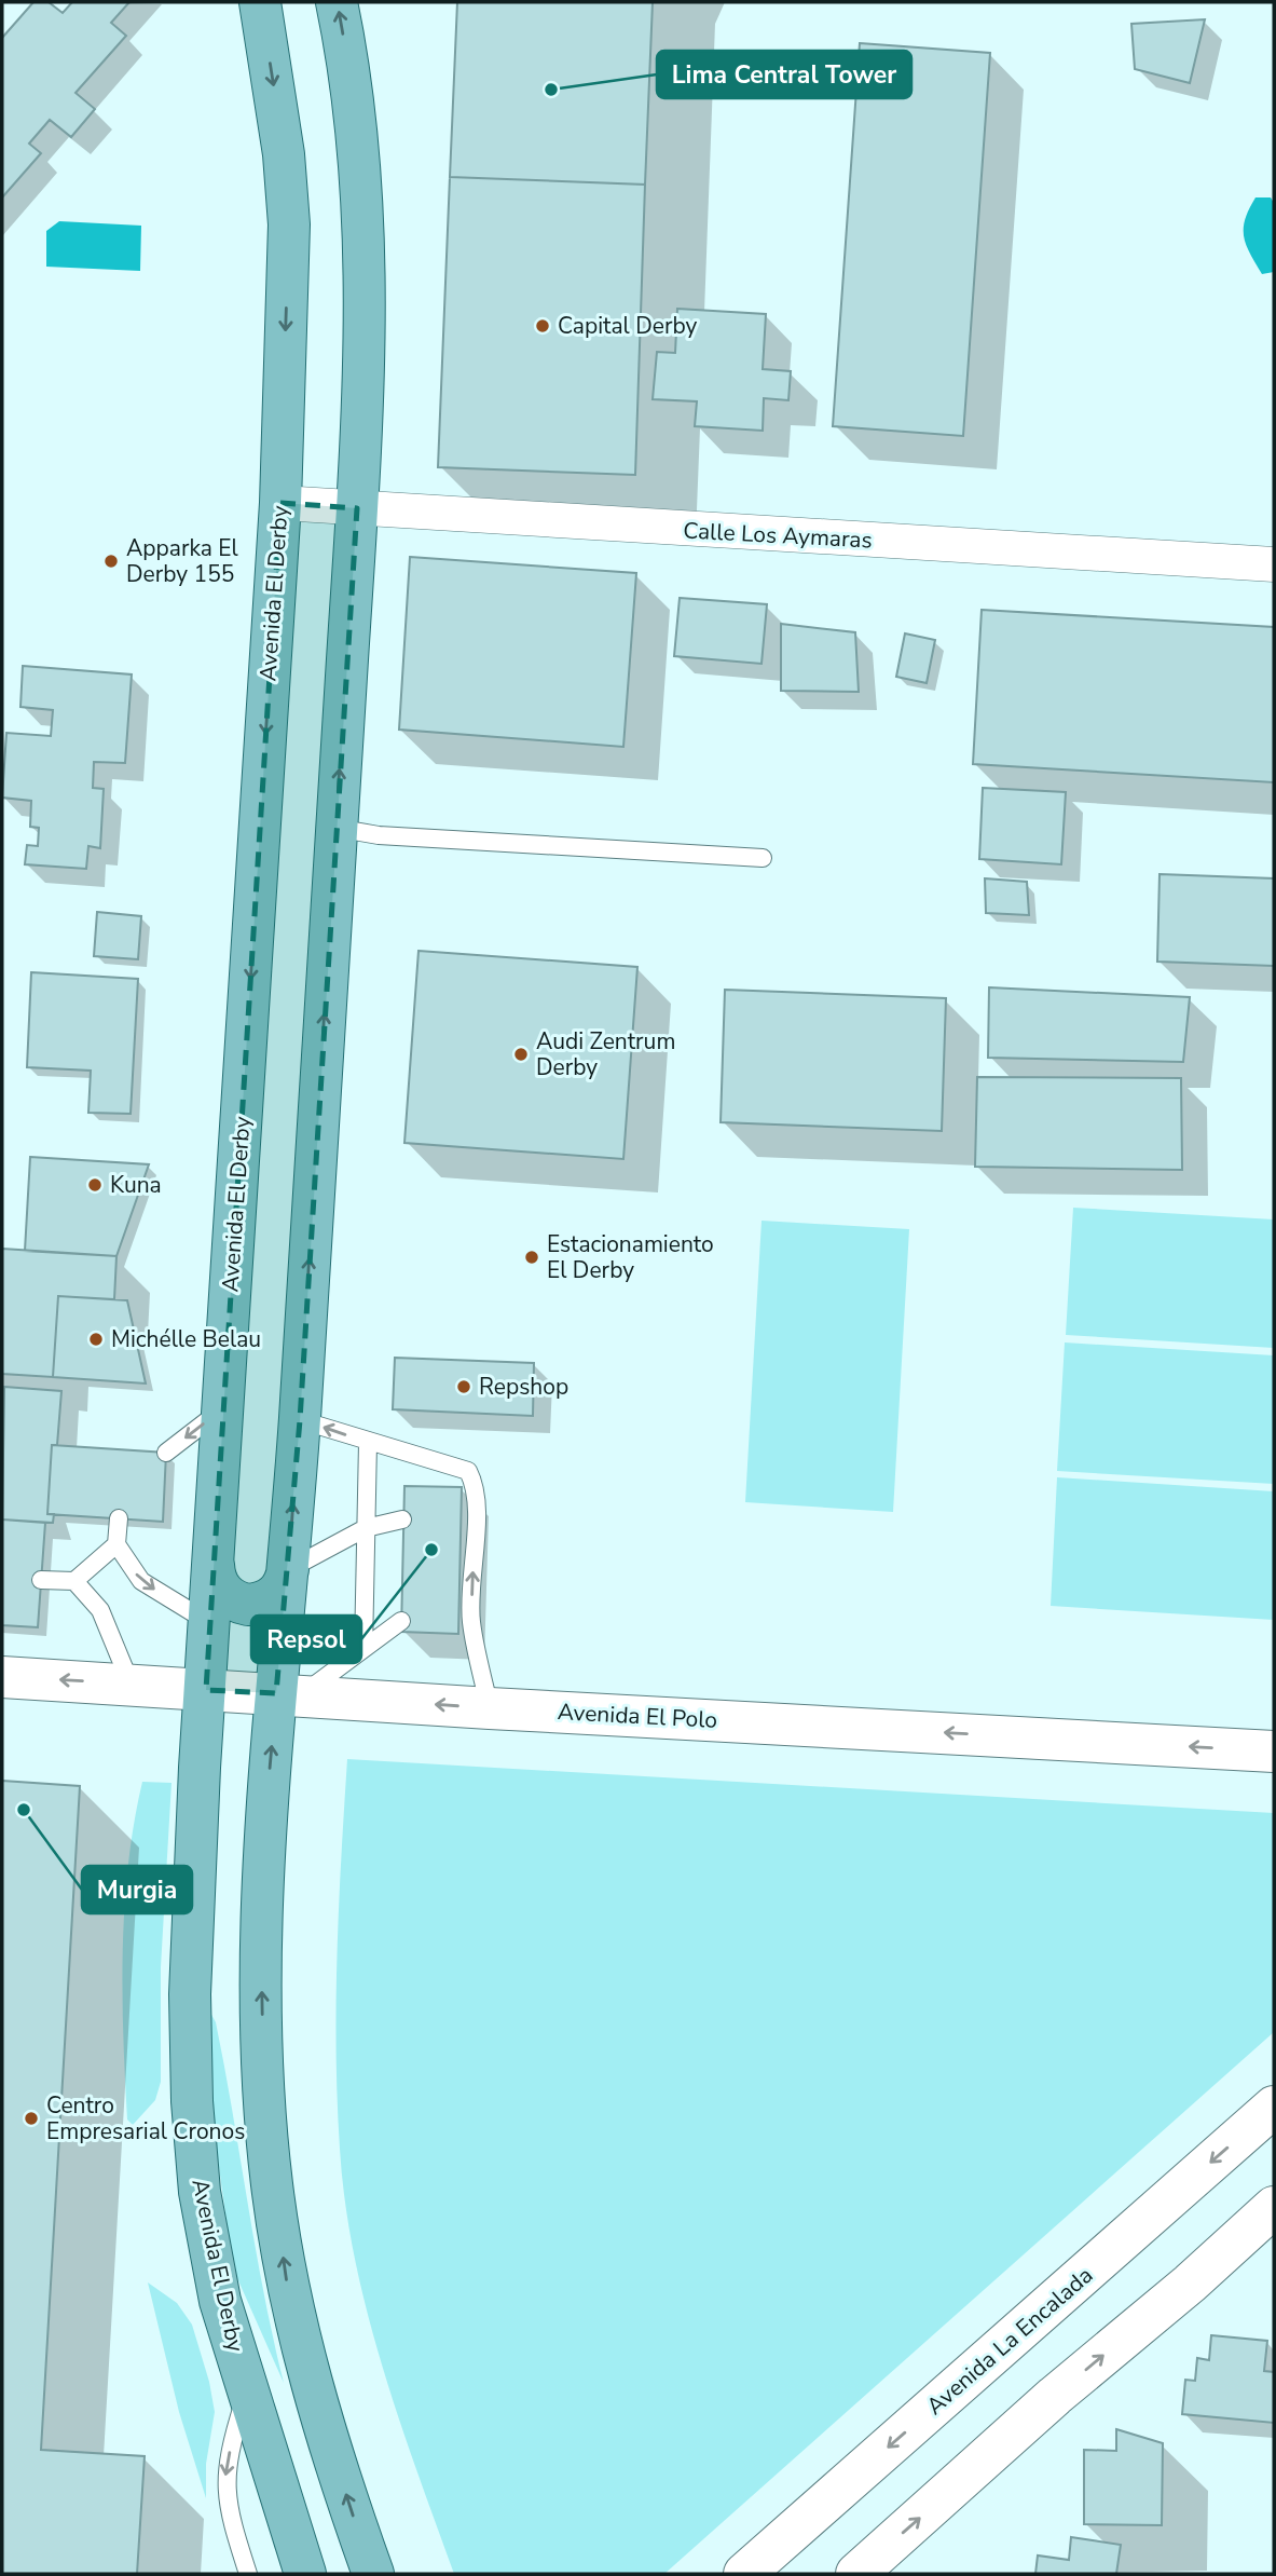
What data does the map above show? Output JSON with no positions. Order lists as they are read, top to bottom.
{
  "streets": {
    "main road": ["Avenida El Derby", "Avenida El Polo", "Avenida La Encalada"],
    "street": ["Calle Los Aymaras"]
  },
  "crossings": [
    ["Calle Los Aymaras", "Avenida El Derby"],
    ["Avenida El Derby", "Avenida El Polo"]
  ],
  "one_way": ["Avenida El Polo"],
  "places": [
    "Lima Central Tower",
    "Capital Derby",
    "Apparka El Derby 155",
    "Audi Zentrum Derby",
    "Kuna",
    "Estacionamiento El Derby",
    "Michélle Belau",
    "Repshop",
    "Repsol",
    "Murgia",
    "Centro Empresarial Cronos"
  ]
}
